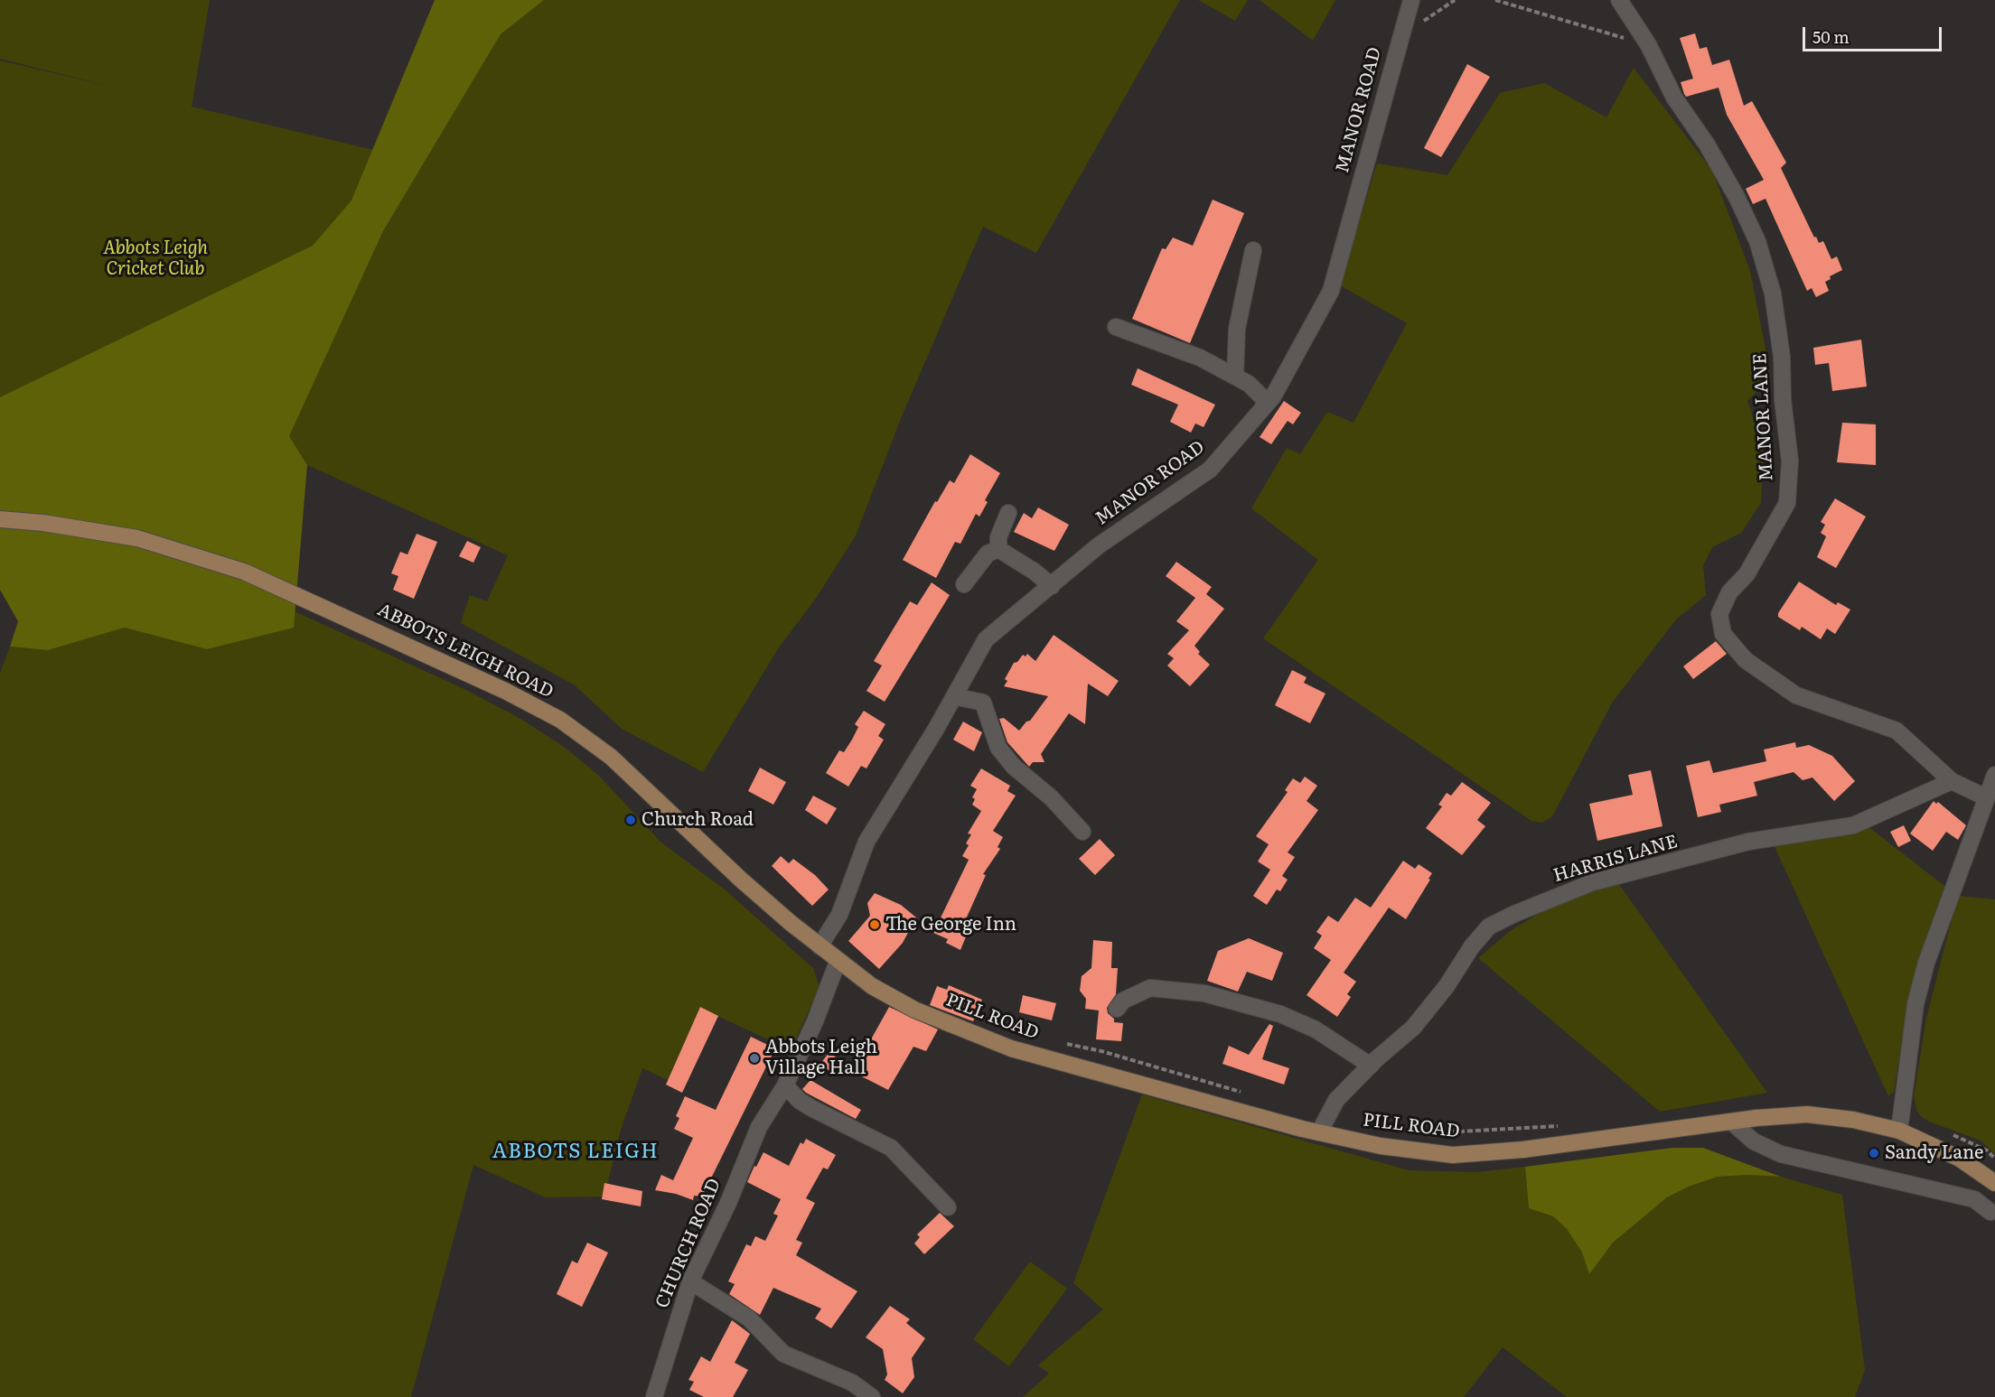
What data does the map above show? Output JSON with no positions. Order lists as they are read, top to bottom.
{
  "streets": {
    "main road": ["ABBOTS LEIGH ROAD", "PILL ROAD"],
    "street": [
      "MANOR ROAD",
      "MANOR LANE",
      "HARRIS LANE",
      "CHURCH ROAD"
    ]
  },
  "crossings": [
    ["MANOR ROAD", "ABBOTS LEIGH ROAD"],
    ["MANOR LANE", "HARRIS LANE"],
    ["ABBOTS LEIGH ROAD", "PILL ROAD"],
    ["ABBOTS LEIGH ROAD", "CHURCH ROAD"],
    ["HARRIS LANE", "PILL ROAD"],
    ["PILL ROAD", "CHURCH ROAD"]
  ],
  "districts": ["ABBOTS LEIGH"],
  "parks": ["Abbots Leigh Cricket Club"],
  "places": [
    "Church Road",
    "The George Inn",
    "Abbots Leigh Village Hall",
    "Sandy Lane"
  ],
  "scale_bar": "50 m"
}
